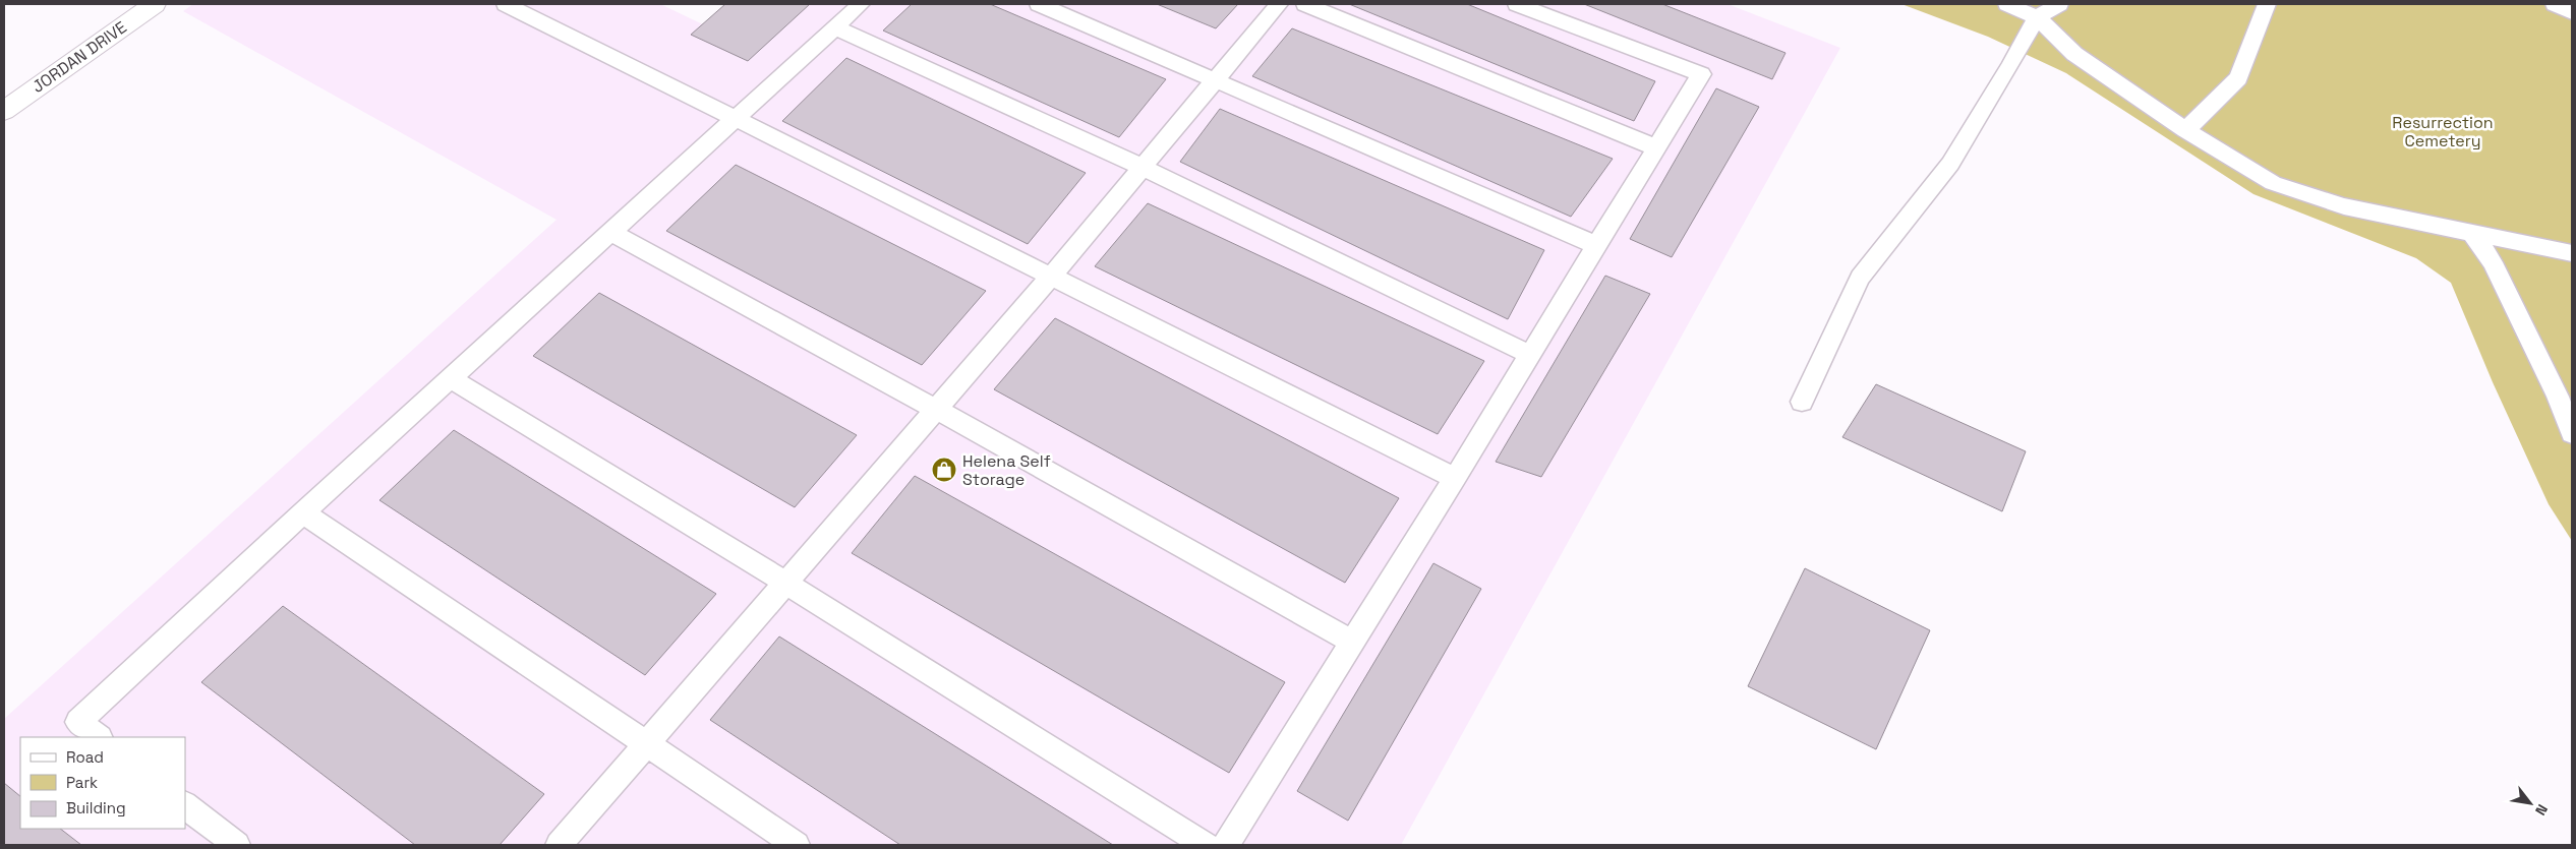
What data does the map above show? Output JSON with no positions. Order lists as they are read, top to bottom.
{
  "streets": {
    "street": ["JORDAN DRIVE"]
  },
  "parks": ["Resurrection Cemetery"],
  "places": {
    "shop": ["Helena Self Storage"]
  },
  "legend": ["Road", "Park", "Building"],
  "north": "bottom right"
}
